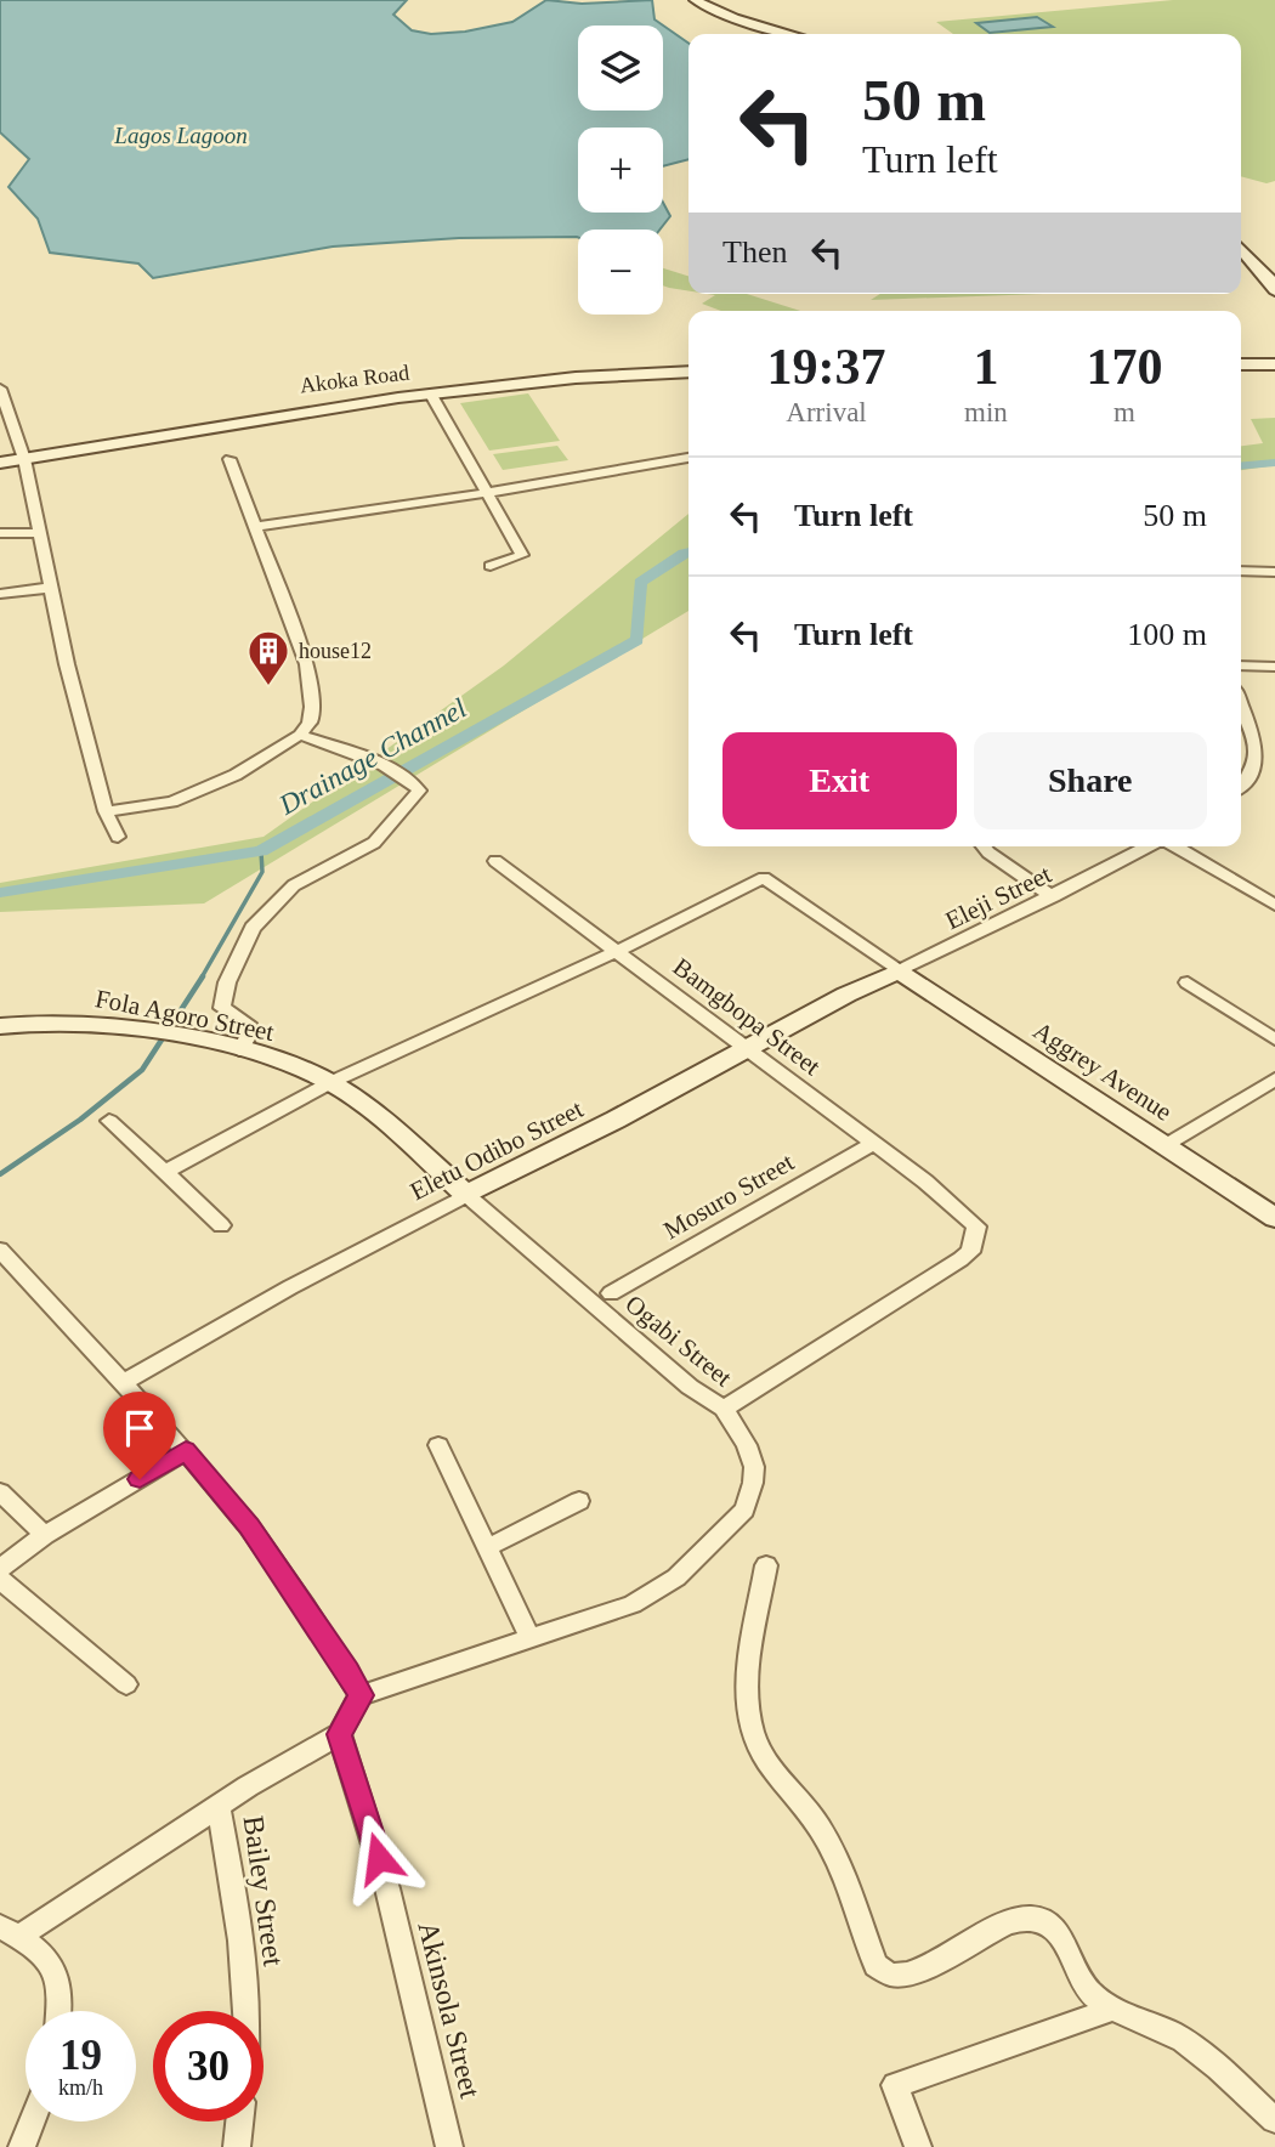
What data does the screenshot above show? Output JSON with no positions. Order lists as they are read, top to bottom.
{
  "streets": {
    "main road": [
      "Akoka Road",
      "Fola Agoro Street",
      "Aggrey Avenue",
      "Eletu Odibo Street"
    ],
    "street": [
      "Eleji Street",
      "Bamgbopa Street",
      "Mosuro Street",
      "Ogabi Street",
      "Bailey Street",
      "Akinsola Street"
    ]
  },
  "crossings": [
    ["Eleji Street", "Aggrey Avenue"],
    ["Eleji Street", "Eletu Odibo Street"],
    ["Fola Agoro Street", "Eletu Odibo Street"],
    ["Fola Agoro Street", "Ogabi Street"],
    ["Bamgbopa Street", "Eletu Odibo Street"],
    ["Bamgbopa Street", "Mosuro Street"],
    ["Bamgbopa Street", "Ogabi Street"],
    ["Aggrey Avenue", "Eletu Odibo Street"],
    ["Eletu Odibo Street", "Ogabi Street"],
    ["Bailey Street", "Akinsola Street"]
  ],
  "water": ["Lagos Lagoon", "Drainage Channel"],
  "places": {
    "building": ["house12"]
  },
  "page": {
    "map_buttons": ["+", "−"],
    "turn": ["50 m", "Turn left"],
    "then": "Then",
    "eta": [
      "19:37",
      "Arrival",
      "1",
      "min",
      "170",
      "m"
    ],
    "list": [
      {
        "name": "Turn left",
        "value": "50 m"
      },
      {
        "name": "Turn left",
        "value": "100 m"
      }
    ],
    "buttons": ["Exit", "Share"],
    "speed": "19 km/h",
    "limit": "30"
  }
}
